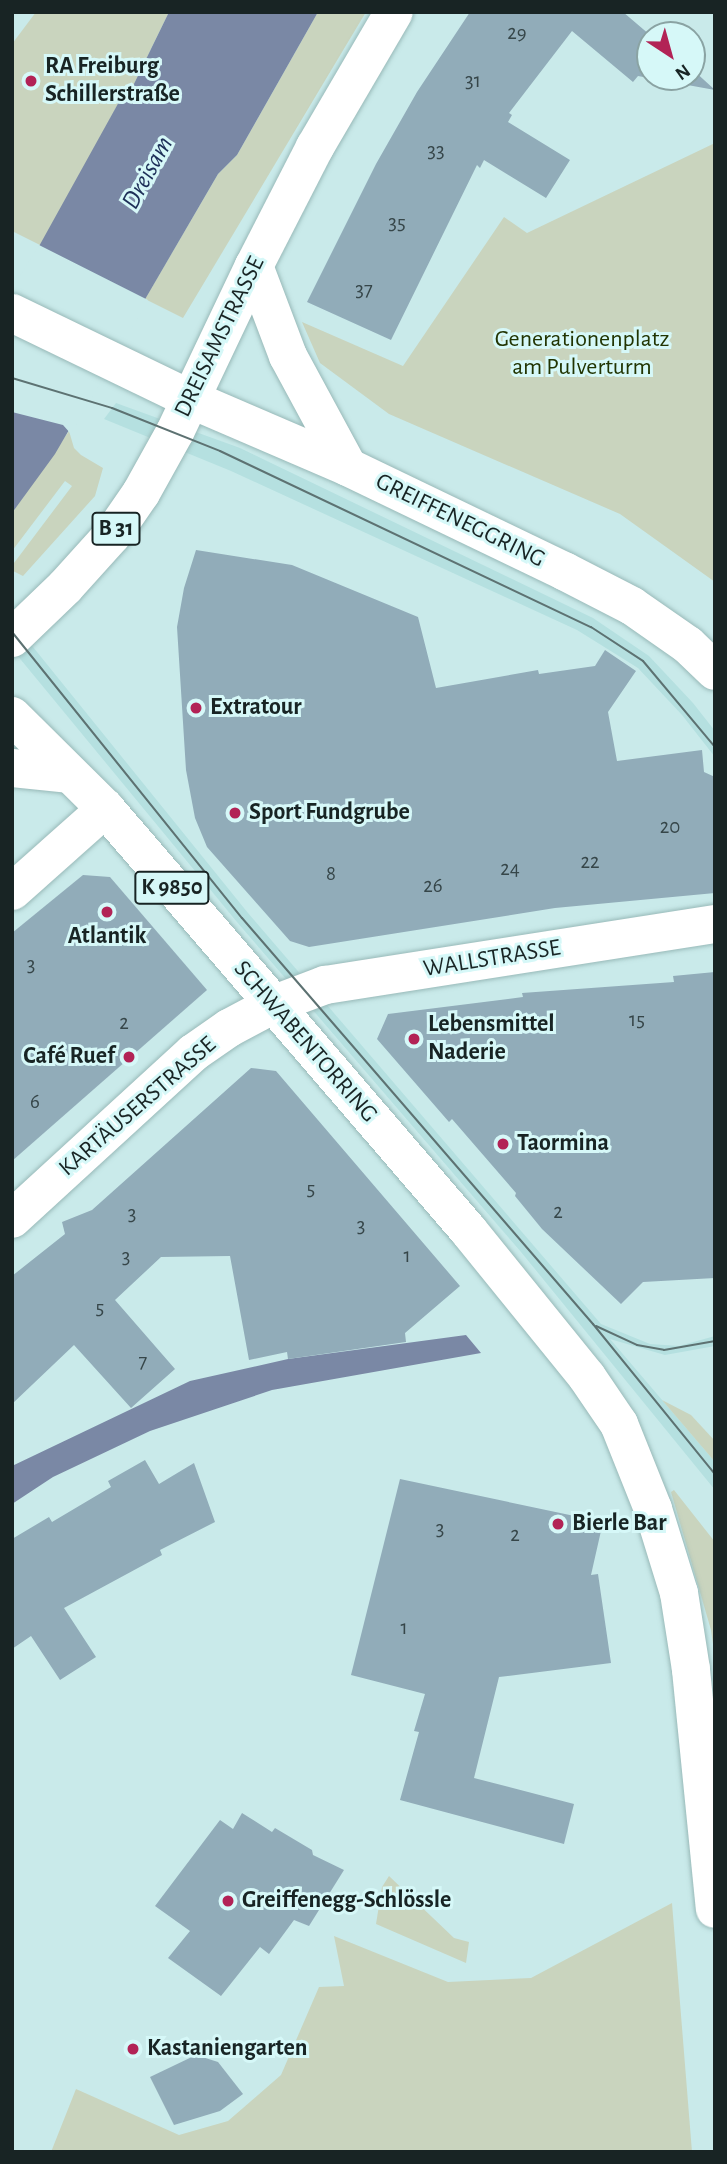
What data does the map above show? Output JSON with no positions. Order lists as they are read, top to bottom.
{
  "streets": {
    "main road": [
      "DREISAMSTRASSE",
      "GREIFFENEGGRING",
      "B 31",
      "K 9850",
      "WALLSTRASSE",
      "SCHWABENTORRING",
      "KARTÄUSERSTRASSE"
    ]
  },
  "crossings": [
    ["DREISAMSTRASSE", "GREIFFENEGGRING"],
    ["WALLSTRASSE", "SCHWABENTORRING"],
    ["WALLSTRASSE", "KARTÄUSERSTRASSE"],
    ["SCHWABENTORRING", "KARTÄUSERSTRASSE"]
  ],
  "water": ["Dreisam"],
  "parks": ["Generationenplatz am Pulverturm"],
  "places": [
    "RA Freiburg Schillerstraße",
    "Extratour",
    "Sport Fundgrube",
    "Atlantik",
    "Lebensmittel Naderie",
    "Café Ruef",
    "Taormina",
    "Bierle Bar",
    "Greiffenegg-Schlössle",
    "Kastaniengarten"
  ],
  "house_numbers": [
    "29",
    "31",
    "33",
    "35",
    "37",
    "20",
    "22",
    "24",
    "8",
    "26",
    "3",
    "15",
    "2",
    "6",
    "5",
    "2",
    "3",
    "3",
    "1",
    "3",
    "5",
    "7",
    "3",
    "2",
    "1"
  ],
  "north": "bottom right"
}
